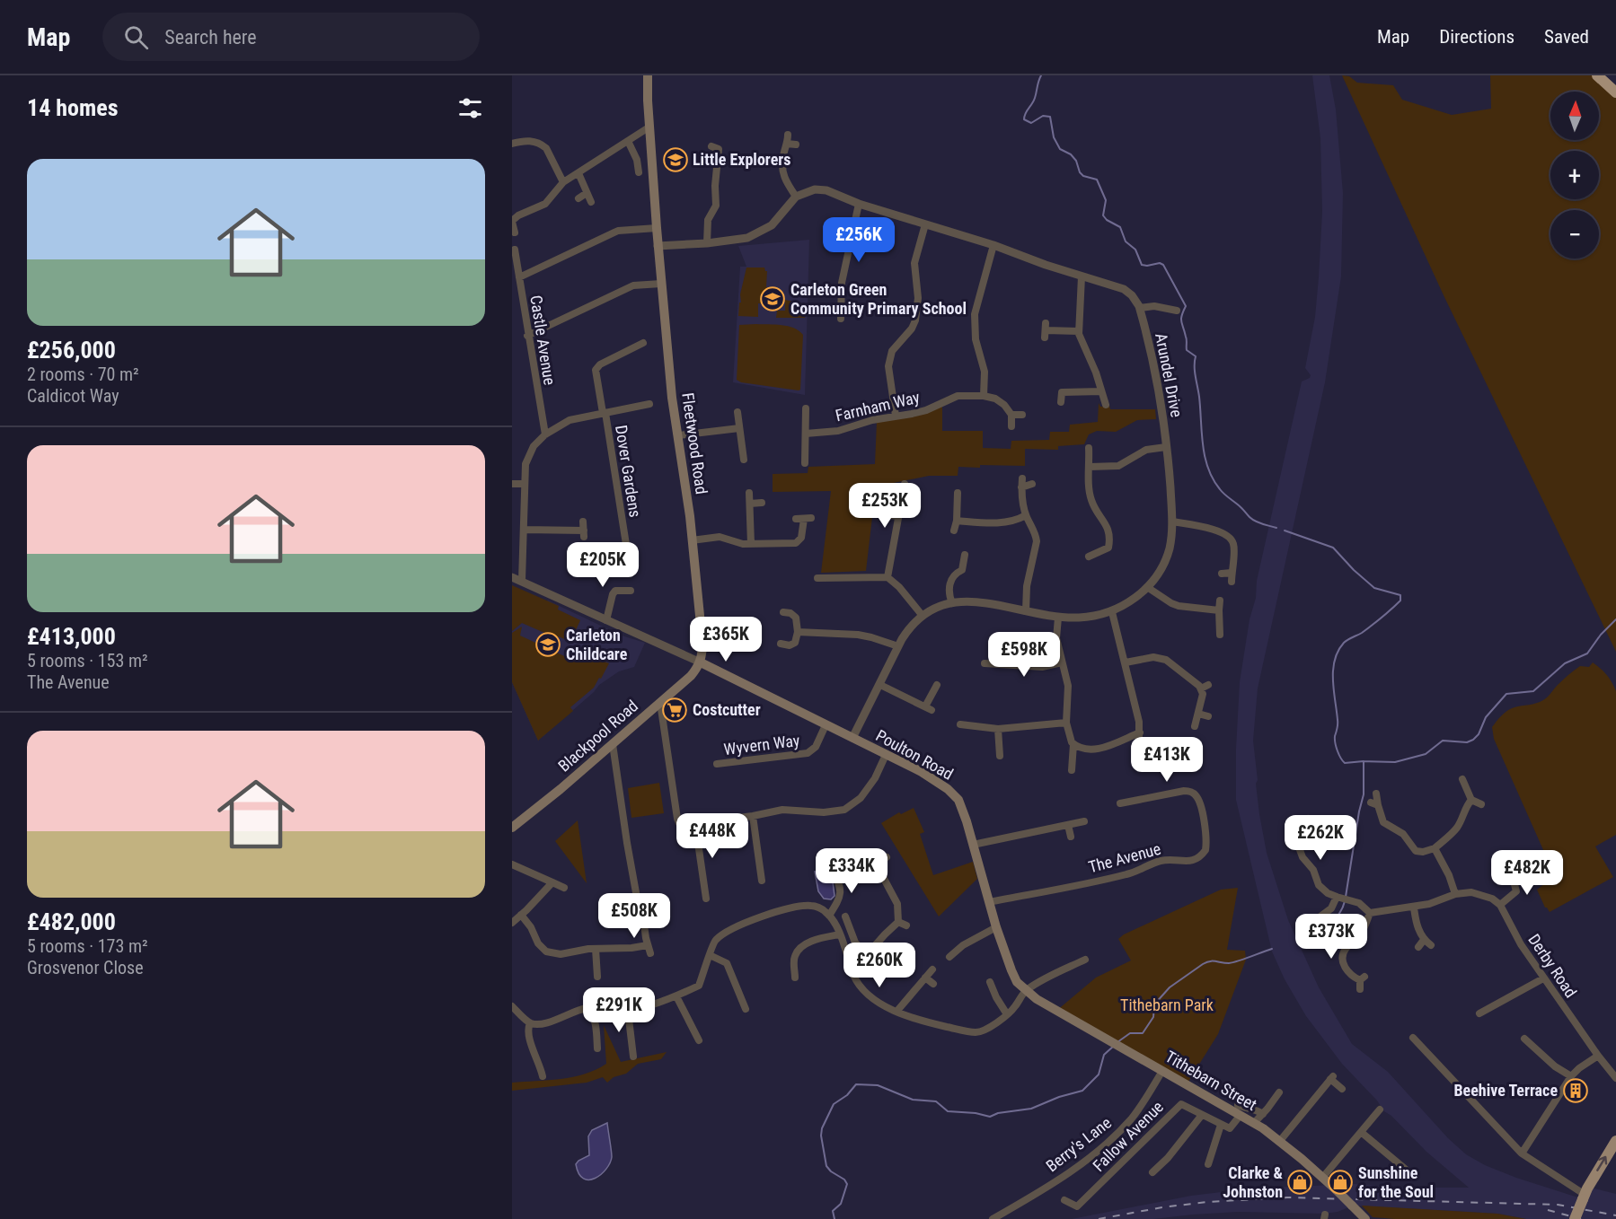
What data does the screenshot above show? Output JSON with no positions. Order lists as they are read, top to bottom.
{
  "streets": {
    "main road": [
      "Fleetwood Road",
      "Blackpool Road",
      "Poulton Road",
      "Tithebarn Street"
    ],
    "street": [
      "Castle Avenue",
      "Arundel Drive",
      "Farnham Way",
      "Dover Gardens",
      "Wyvern Way",
      "The Avenue",
      "Derby Road",
      "Fallow Avenue",
      "Berry's Lane"
    ]
  },
  "crossings": [
    ["Arundel Drive", "Poulton Road"],
    ["Fleetwood Road", "Blackpool Road"],
    ["Fleetwood Road", "Poulton Road"],
    ["Blackpool Road", "Poulton Road"],
    ["Wyvern Way", "Poulton Road"],
    ["Poulton Road", "The Avenue"],
    ["Poulton Road", "Tithebarn Street"],
    ["Tithebarn Street", "Berry's Lane"]
  ],
  "parks": ["Tithebarn Park"],
  "places": {
    "school or university": ["Little Explorers", "Carleton Green Community Primary School", "Carleton Childcare"],
    "supermarket": ["Costcutter"],
    "building": ["Beehive Terrace"],
    "shop": ["Clarke & Johnston", "Sunshine for the Soul"]
  },
  "north": "top",
  "page": {
    "header": "Map",
    "search": "Search here",
    "nav": ["Map", "Directions", "Saved"],
    "heading": "14 homes",
    "map_buttons": ["+", "−"],
    "list": [
      {
        "name": "£256,000",
        "note": "2 rooms · 70 m² · Caldicot Way"
      },
      {
        "name": "£413,000",
        "note": "5 rooms · 153 m² · The Avenue"
      },
      {
        "name": "£482,000",
        "note": "5 rooms · 173 m² · Grosvenor Close"
      }
    ],
    "price": [
      "£256K",
      "£253K",
      "£205K",
      "£365K",
      "£598K",
      "£413K",
      "£448K",
      "£262K",
      "£334K",
      "£482K",
      "£508K",
      "£373K",
      "£260K",
      "£291K"
    ]
  }
}
